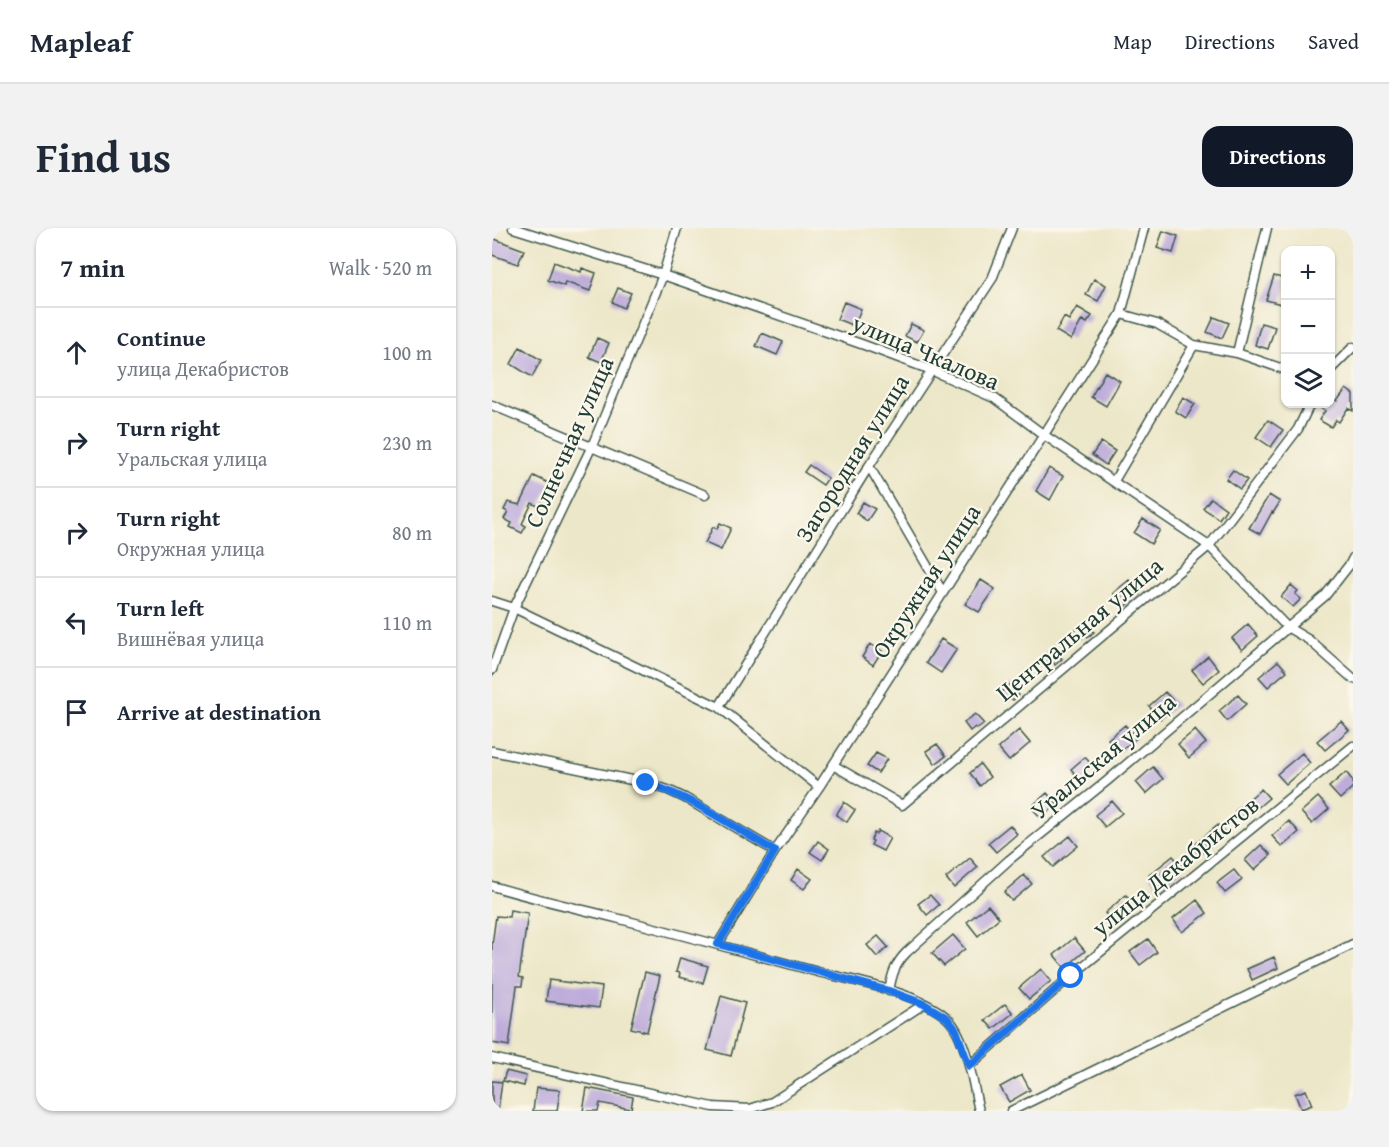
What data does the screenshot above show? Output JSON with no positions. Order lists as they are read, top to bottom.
{
  "streets": {
    "street": [
      "улица Чкалова",
      "Солнечная улица",
      "Загородная улица",
      "Окружная улица",
      "Центральная улица",
      "Уральская улица",
      "улица Декабристов"
    ]
  },
  "crossings": [
    ["улица Чкалова", "Солнечная улица"],
    ["улица Чкалова", "Загородная улица"],
    ["улица Чкалова", "Окружная улица"],
    ["улица Чкалова", "Центральная улица"],
    ["улица Чкалова", "Уральская улица"],
    ["Окружная улица", "Центральная улица"]
  ],
  "page": {
    "header": "Mapleaf",
    "nav": ["Map", "Directions", "Saved"],
    "title": "Find us",
    "buttons": "Directions",
    "heading": ["7 min", "Walk · 520 m"],
    "map_buttons": ["+", "−"],
    "list": [
      ["Continue", "улица Декабристов", "100 m"],
      ["Turn right", "Уральская улица", "230 m"],
      ["Turn right", "Окружная улица", "80 m"],
      ["Turn left", "Вишнёвая улица", "110 m"],
      "Arrive at destination"
    ]
  }
}
